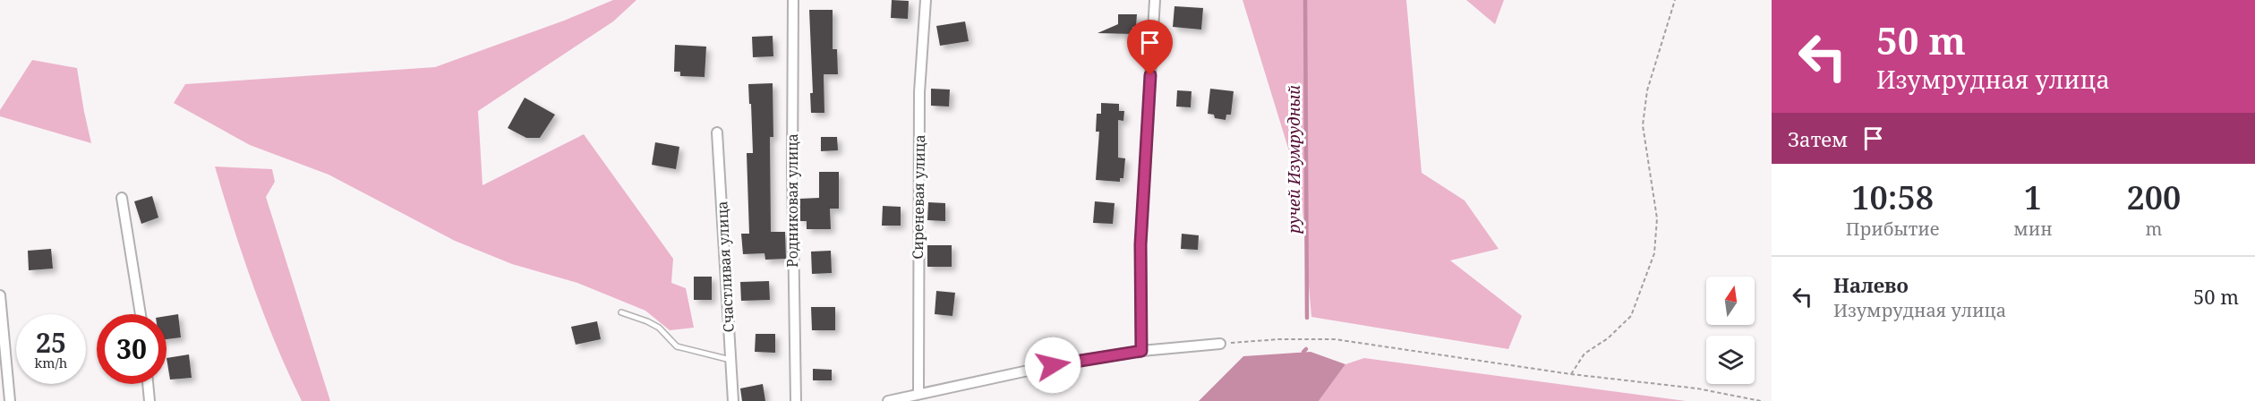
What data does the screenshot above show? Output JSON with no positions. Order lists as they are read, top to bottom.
{
  "streets": {
    "street": ["Сиреневая улица", "Родниковая улица", "Счастливая улица"]
  },
  "water": ["ручей Изумрудный"],
  "north": "top",
  "page": {
    "turn": ["50 m", "Изумрудная улица"],
    "then": "Затем",
    "eta": [
      "10:58",
      "Прибытие",
      "1",
      "мин",
      "200",
      "m"
    ],
    "list": [
      {
        "name": "Налево",
        "note": "Изумрудная улица",
        "value": "50 m"
      }
    ],
    "speed": "25 km/h",
    "limit": "30"
  }
}
